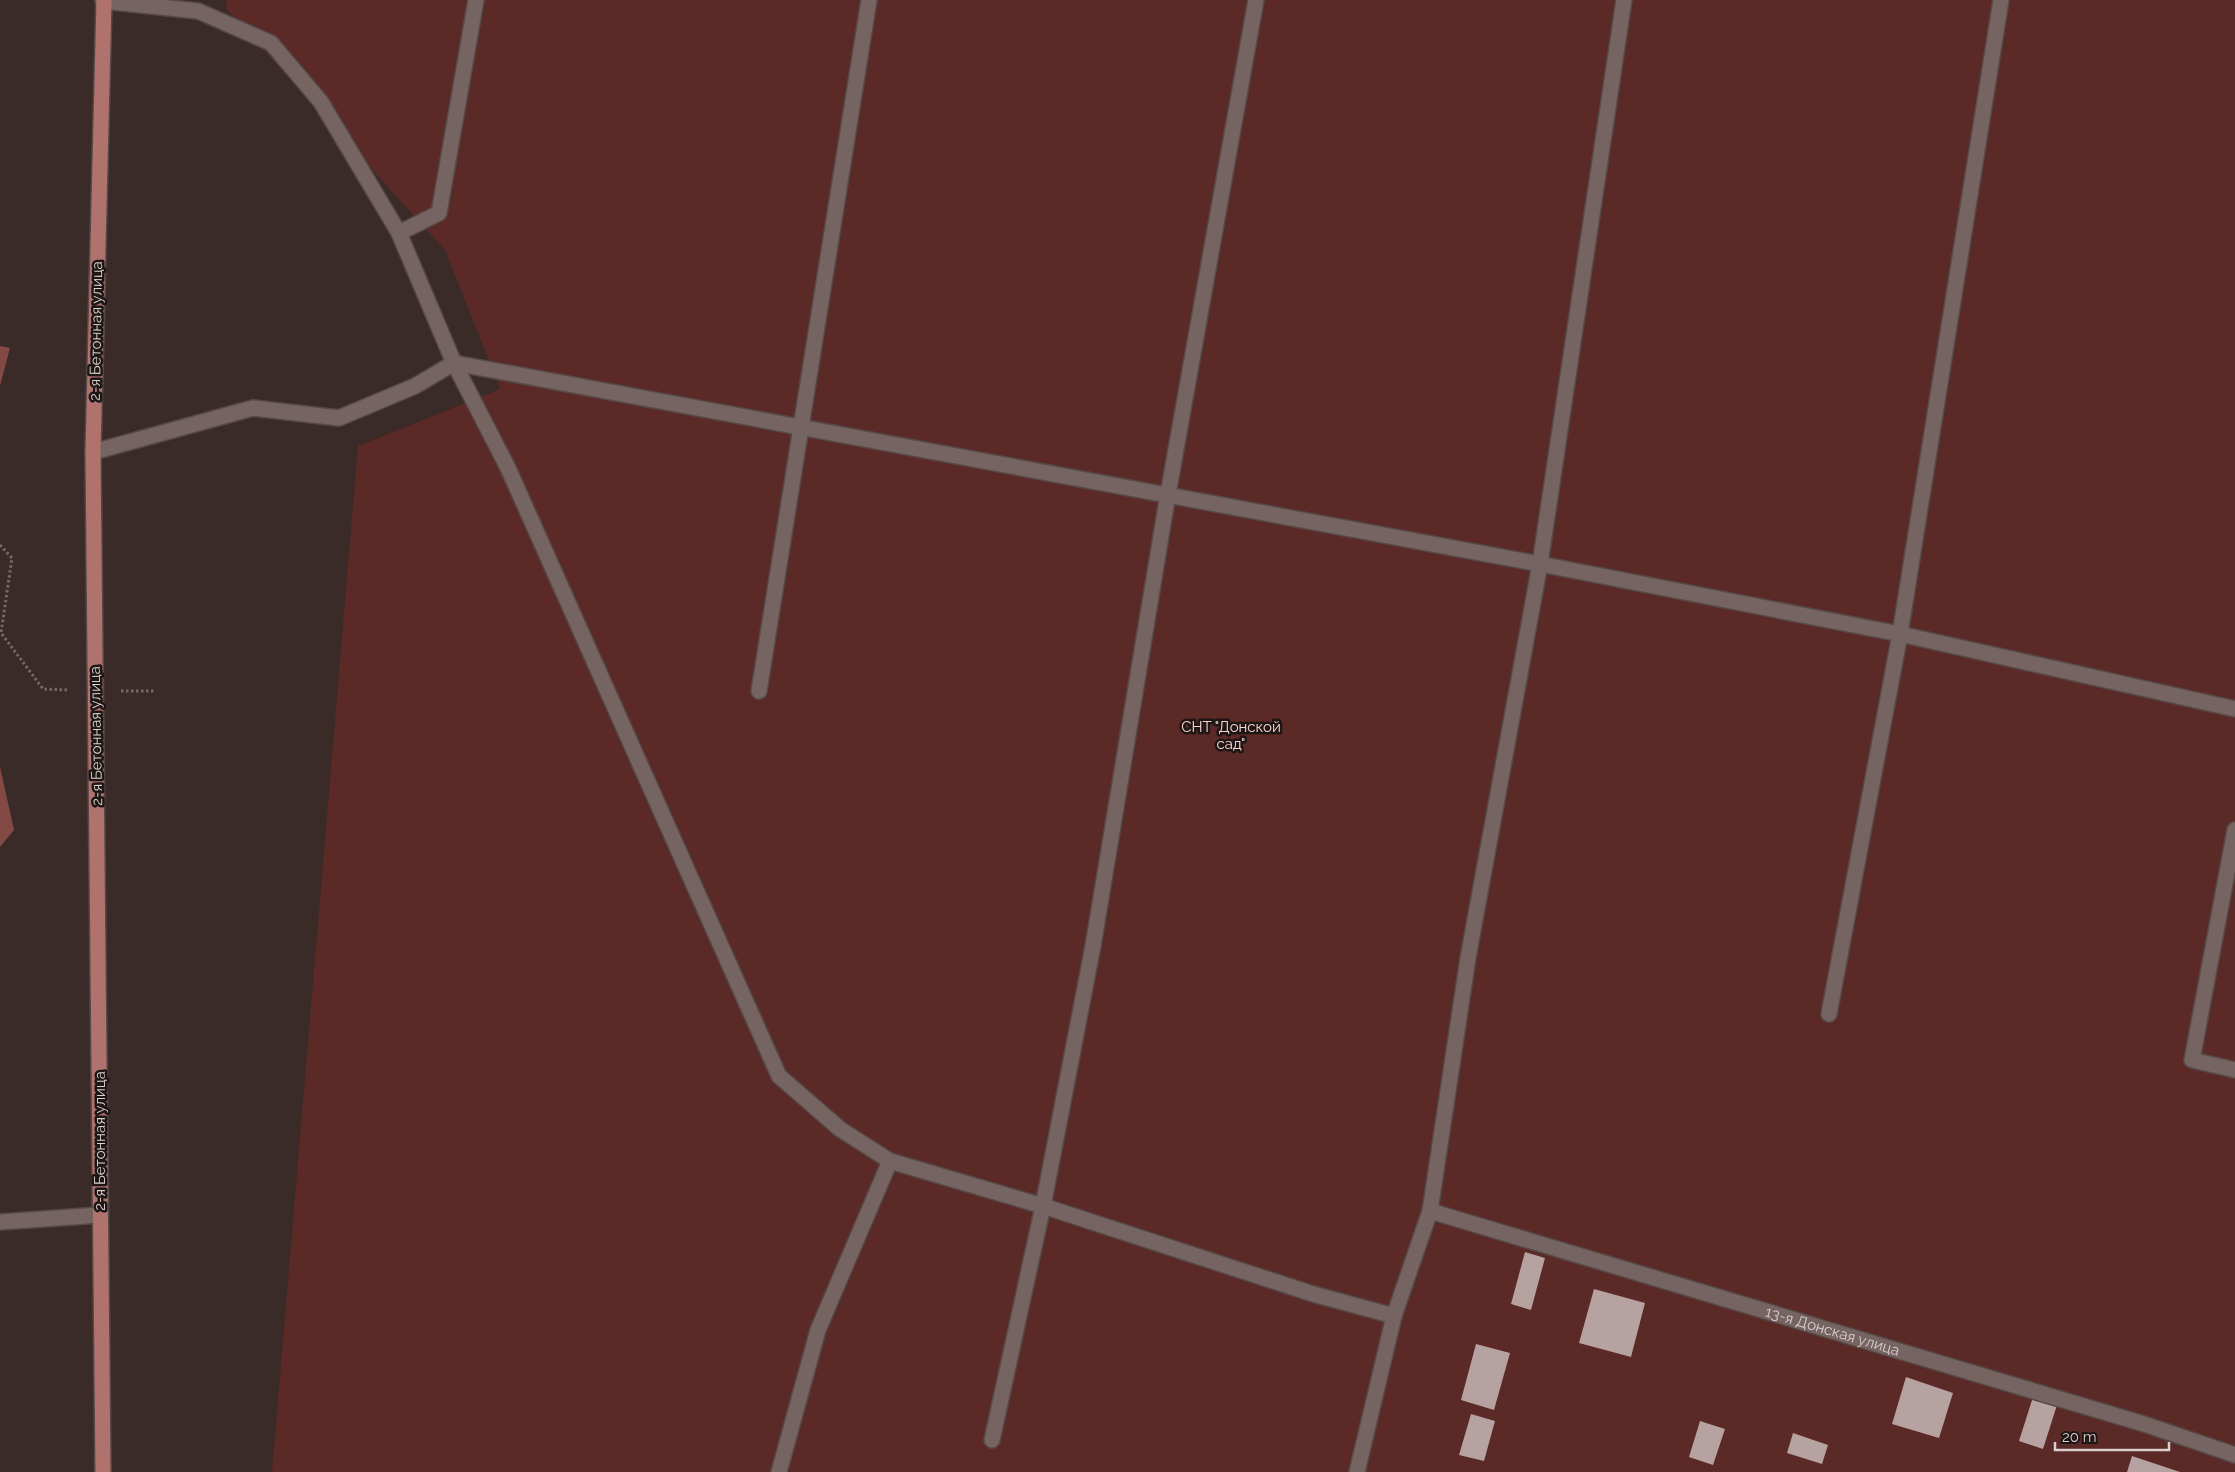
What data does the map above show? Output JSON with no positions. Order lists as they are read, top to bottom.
{
  "streets": {
    "main road": ["2-я Бетонная улица"],
    "lane": ["13-я Донская улица"]
  },
  "parks": ["СНТ \"Донской сад\""],
  "scale_bar": "20 m"
}
